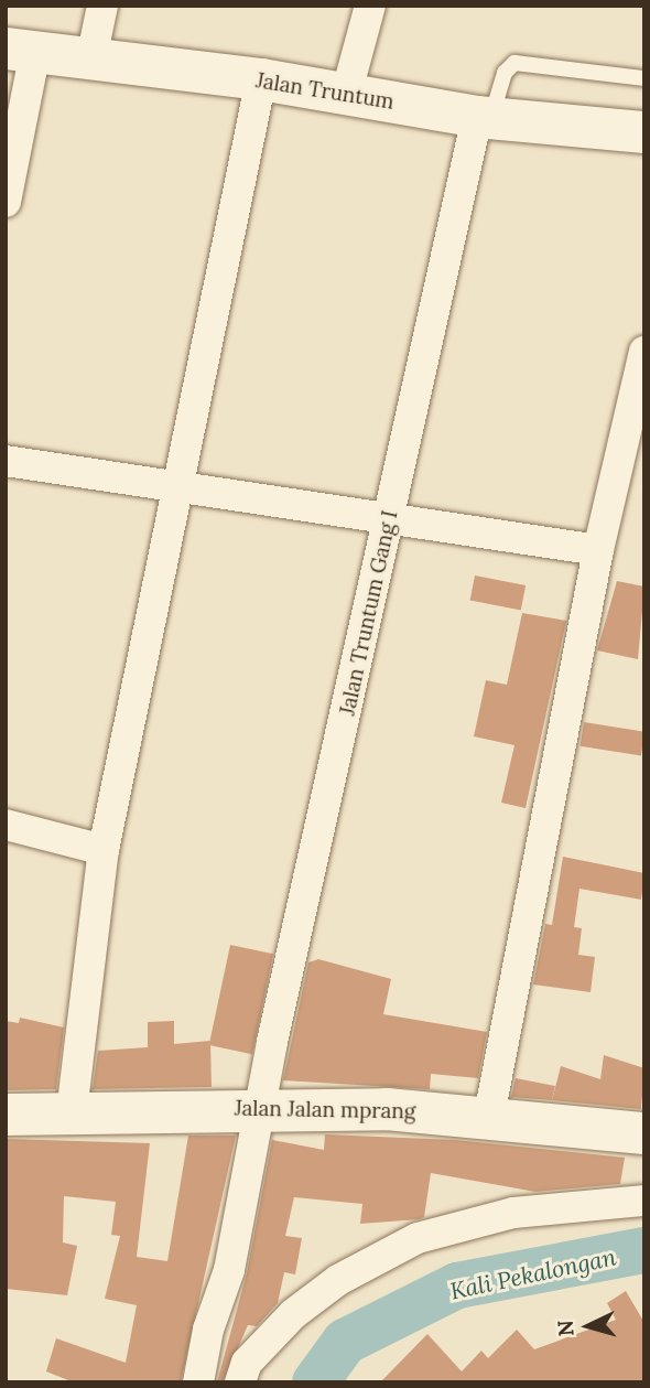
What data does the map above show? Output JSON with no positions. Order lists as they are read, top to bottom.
{
  "streets": {
    "street": ["Jalan Truntum", "Jalan Truntum Gang I", "Jalan Jalan mprang"]
  },
  "crossings": [
    ["Jalan Truntum", "Jalan Truntum Gang I"],
    ["Jalan Truntum Gang I", "Jalan Jalan mprang"]
  ],
  "water": ["Kali Pekalongan"],
  "north": "left"
}
